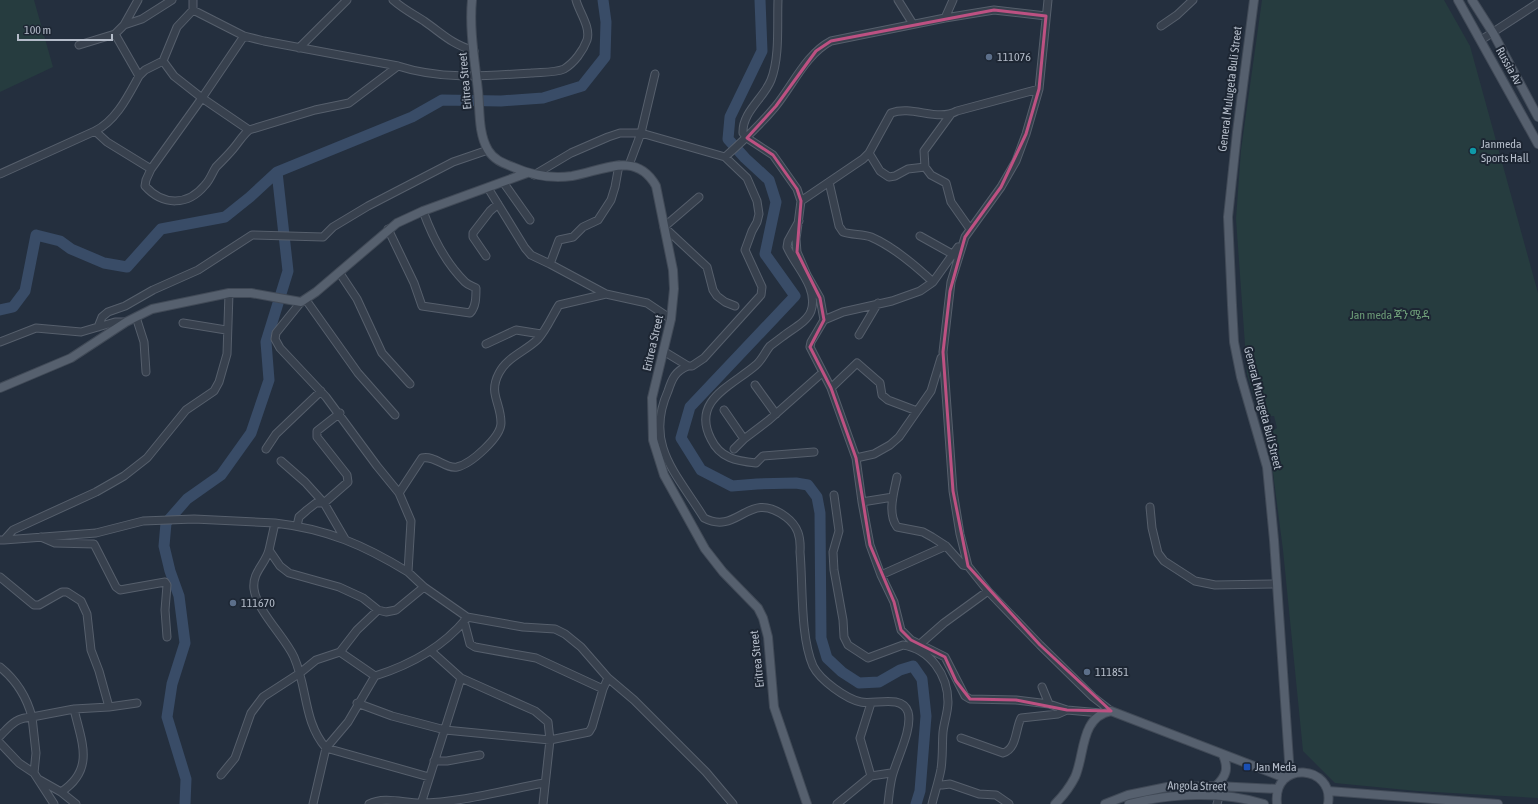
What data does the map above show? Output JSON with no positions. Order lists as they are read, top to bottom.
{
  "streets": {
    "main road": [
      "Russia Av",
      "Eritrea Street",
      "General Mulugeta Buli Street",
      "Angola Street"
    ]
  },
  "parks": ["Jan meda ጃን ሜዳ"],
  "places": {
    "other": [
      "111076",
      "Janmeda Sports Hall",
      "111670",
      "111851"
    ],
    "transit": ["Jan Meda"]
  },
  "scale_bar": "100 m"
}
